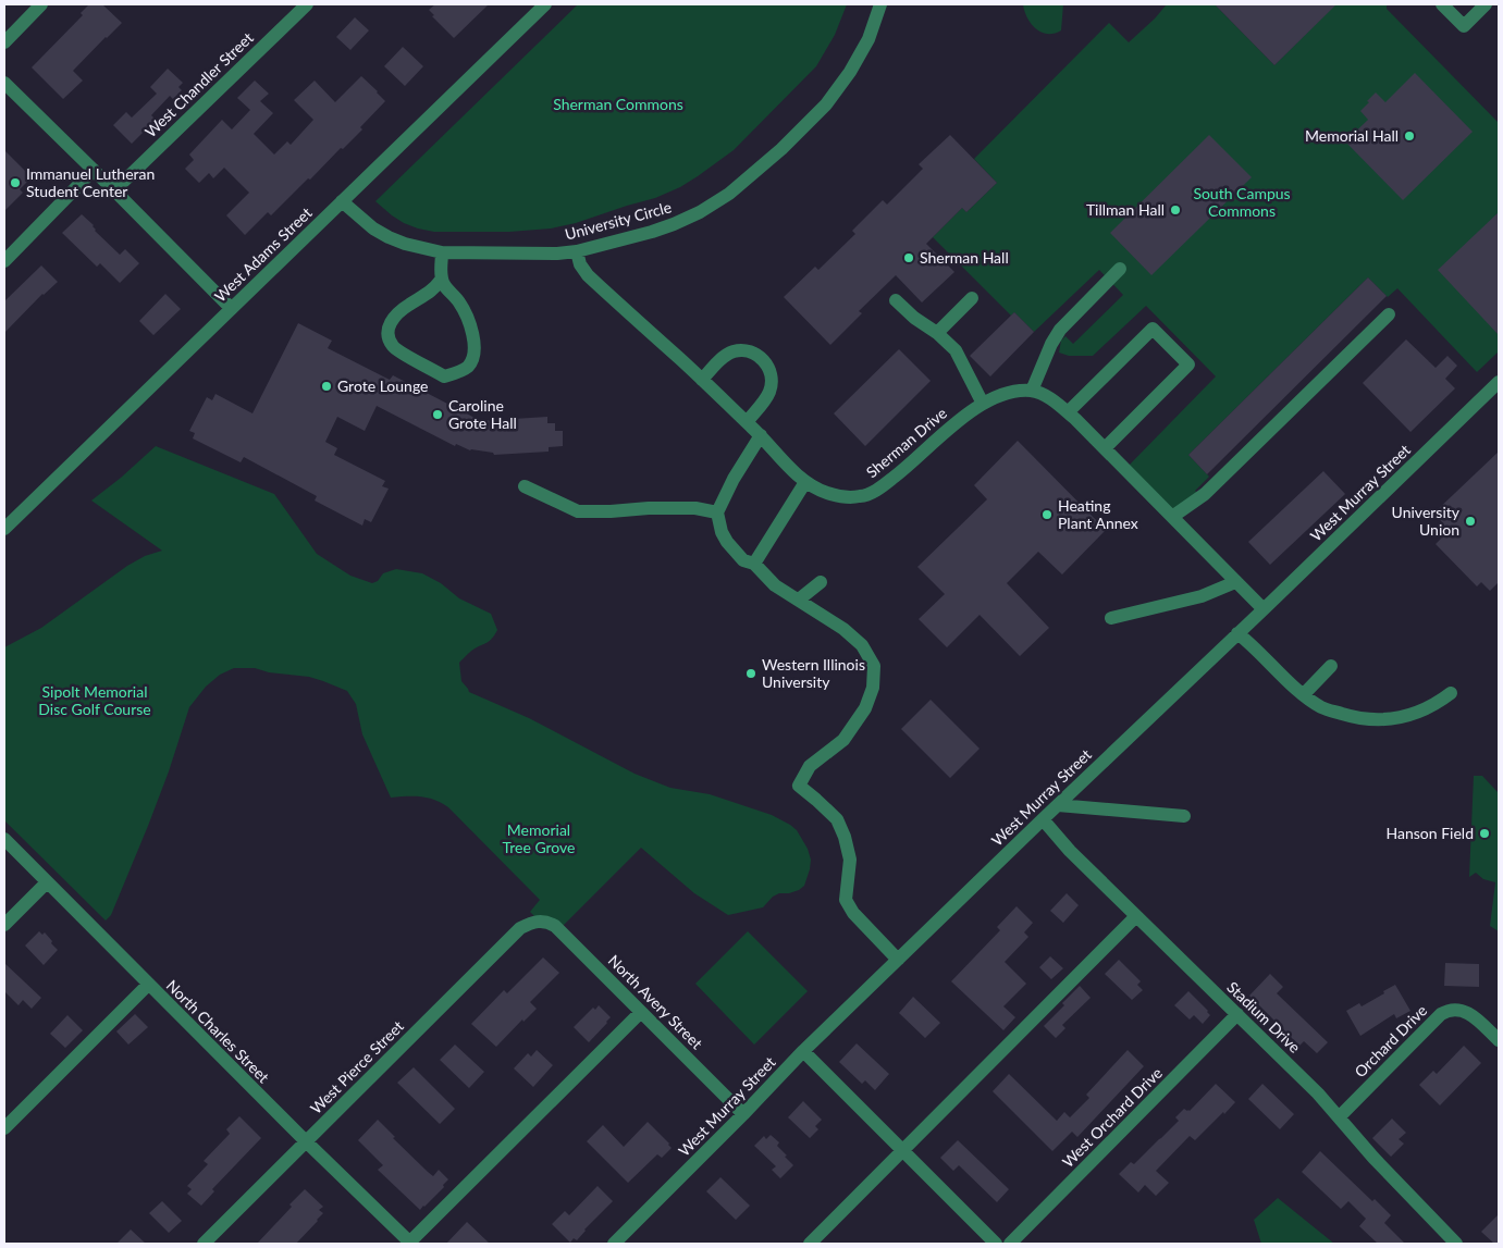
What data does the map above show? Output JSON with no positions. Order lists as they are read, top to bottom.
{
  "streets": {
    "street": [
      "West Chandler Street",
      "University Circle",
      "West Adams Street",
      "Sherman Drive",
      "West Murray Street",
      "North Avery Street",
      "Stadium Drive",
      "North Charles Street",
      "Orchard Drive",
      "West Pierce Street",
      "West Orchard Drive"
    ]
  },
  "crossings": [
    ["University Circle", "West Adams Street"],
    ["University Circle", "Sherman Drive"],
    ["West Murray Street", "North Avery Street"],
    ["West Murray Street", "Stadium Drive"],
    ["North Avery Street", "West Pierce Street"],
    ["Stadium Drive", "Orchard Drive"],
    ["Stadium Drive", "West Orchard Drive"],
    ["North Charles Street", "West Pierce Street"]
  ],
  "parks": [
    "Sherman Commons",
    "South Campus Commons",
    "Sipolt Memorial Disc Golf Course",
    "Memorial Tree Grove"
  ],
  "places": [
    "Memorial Hall",
    "Immanuel Lutheran Student Center",
    "Tillman Hall",
    "Sherman Hall",
    "Grote Lounge",
    "Caroline Grote Hall",
    "Heating Plant Annex",
    "University Union",
    "Western Illinois University",
    "Hanson Field"
  ]
}
